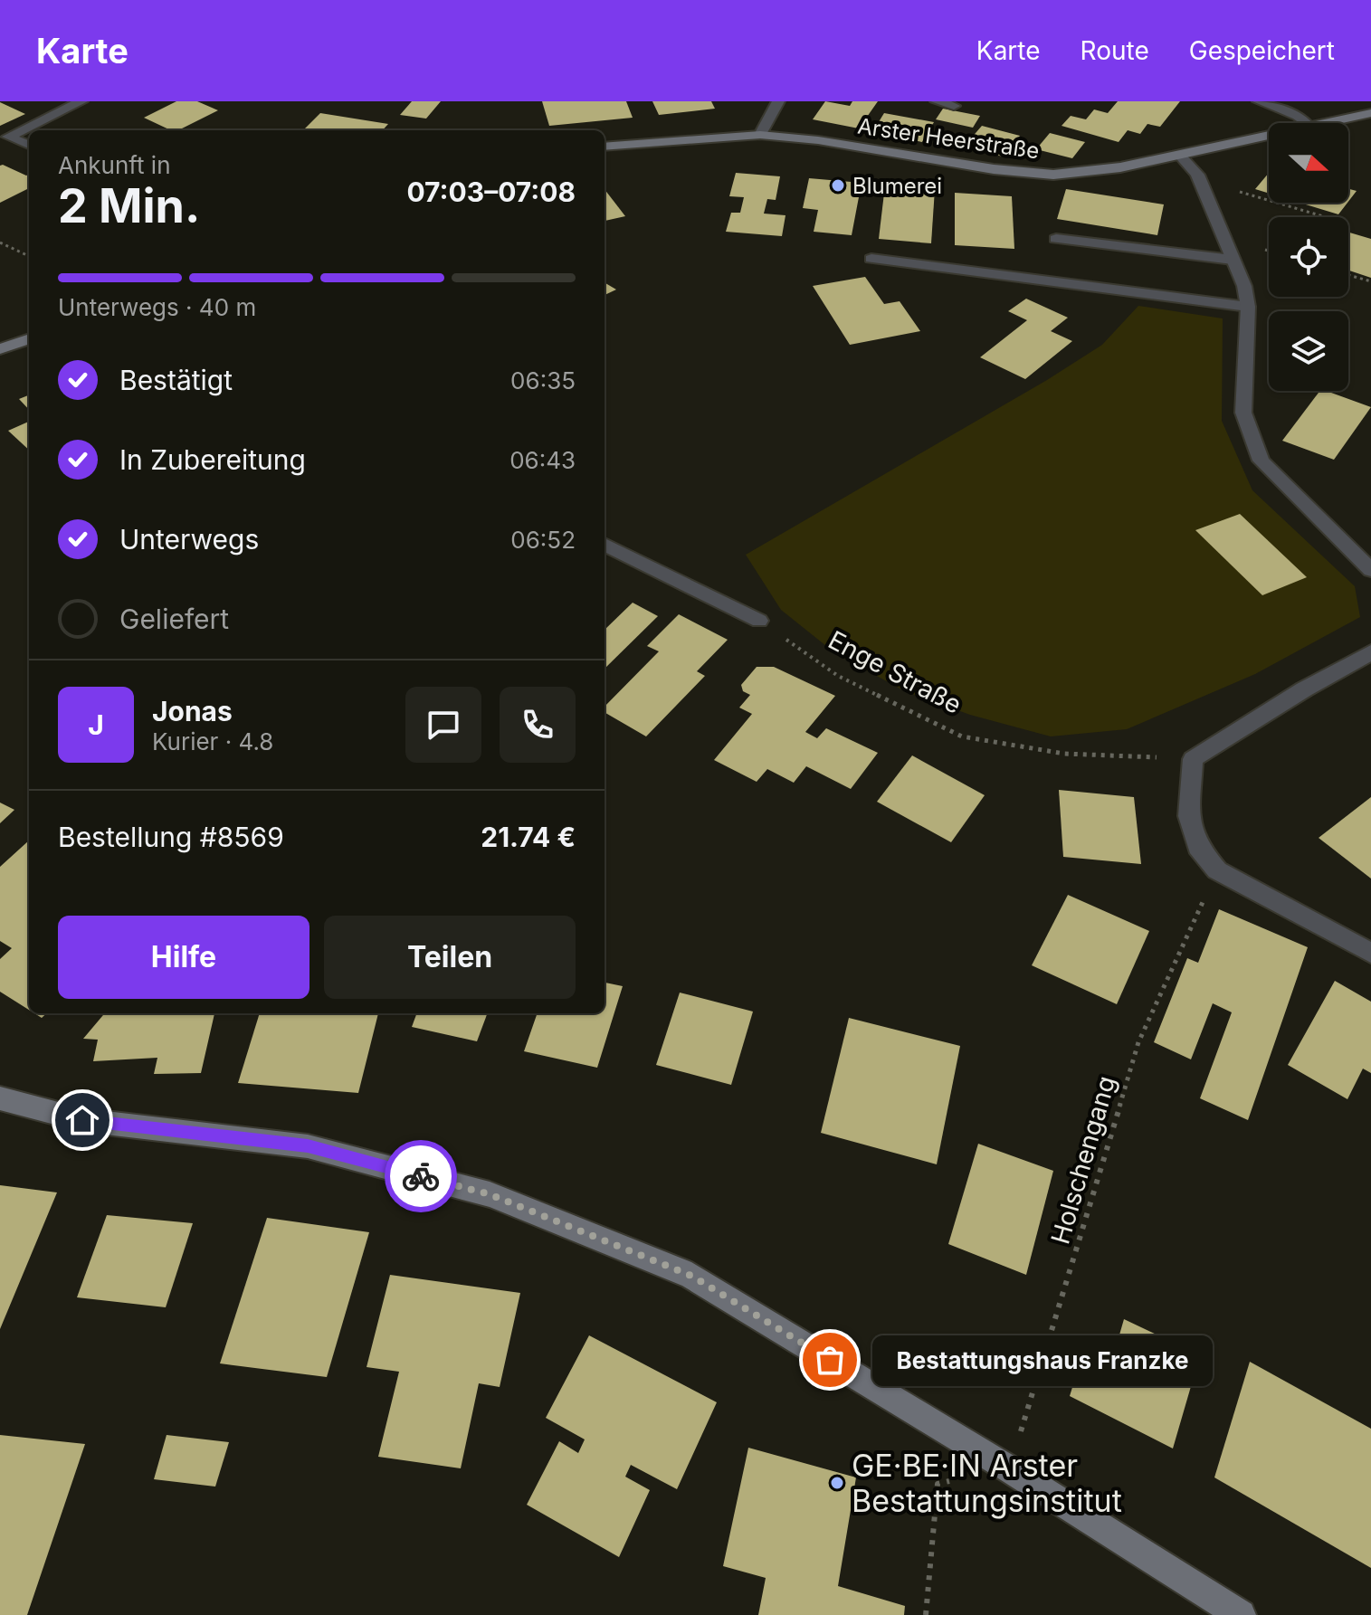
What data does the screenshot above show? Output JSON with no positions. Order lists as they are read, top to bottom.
{
  "streets": {
    "street": ["Arster Heerstraße"],
    "path": ["Enge Straße", "Holschengang"]
  },
  "places": ["Blumerei", "Bestattungshaus Franzke", "GE·BE·IN Arster Bestattungsinstitut"],
  "north": "right",
  "page": {
    "header": "Karte",
    "nav": ["Karte", "Route", "Gespeichert"],
    "heading": ["2 Min.", "Ankunft in", "07:03–07:08"],
    "panel": [
      "Jonas",
      "Kurier · 4.8",
      "Bestellung #8569",
      "21.74 €"
    ],
    "bar": "Unterwegs · 40 m",
    "list": [
      ["Bestätigt", "06:35"],
      ["In Zubereitung", "06:43"],
      ["Unterwegs", "06:52"],
      "Geliefert"
    ],
    "round": "J",
    "buttons": ["Hilfe", "Teilen"],
    "bubble": "Bestattungshaus Franzke"
  }
}
